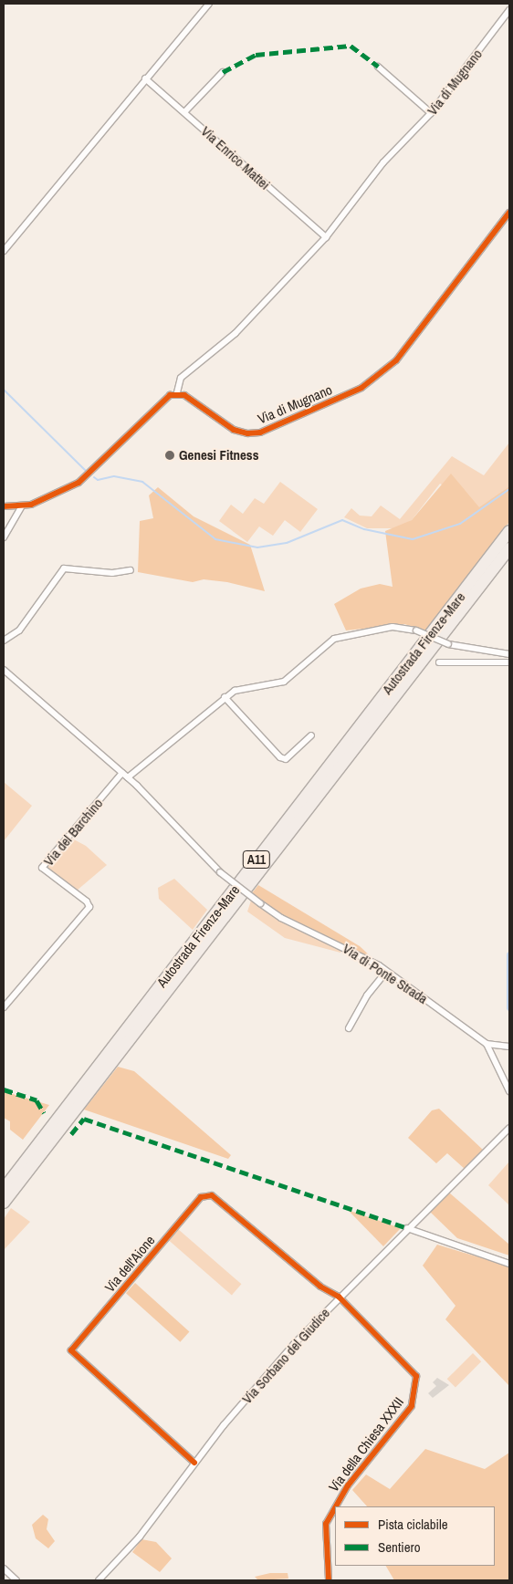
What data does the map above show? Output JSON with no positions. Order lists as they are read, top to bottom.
{
  "streets": {
    "highway": ["Autostrada Firenze-Mare", "A11"],
    "street": [
      "Via di Mugnano",
      "Via Enrico Mattei",
      "Via del Barchino",
      "Via di Ponte Strada",
      "Via dell'Aione",
      "Via Sorbano del Giudice",
      "Via della Chiesa XXXII"
    ]
  },
  "crossings": [
    ["Via di Mugnano", "Via Enrico Mattei"],
    ["Via del Barchino", "Via di Ponte Strada"],
    ["Via dell'Aione", "Via Sorbano del Giudice"],
    ["Via dell'Aione", "Via della Chiesa XXXII"],
    ["Via Sorbano del Giudice", "Via della Chiesa XXXII"]
  ],
  "places": ["Genesi Fitness"],
  "legend": ["Pista ciclabile", "Sentiero"]
}
